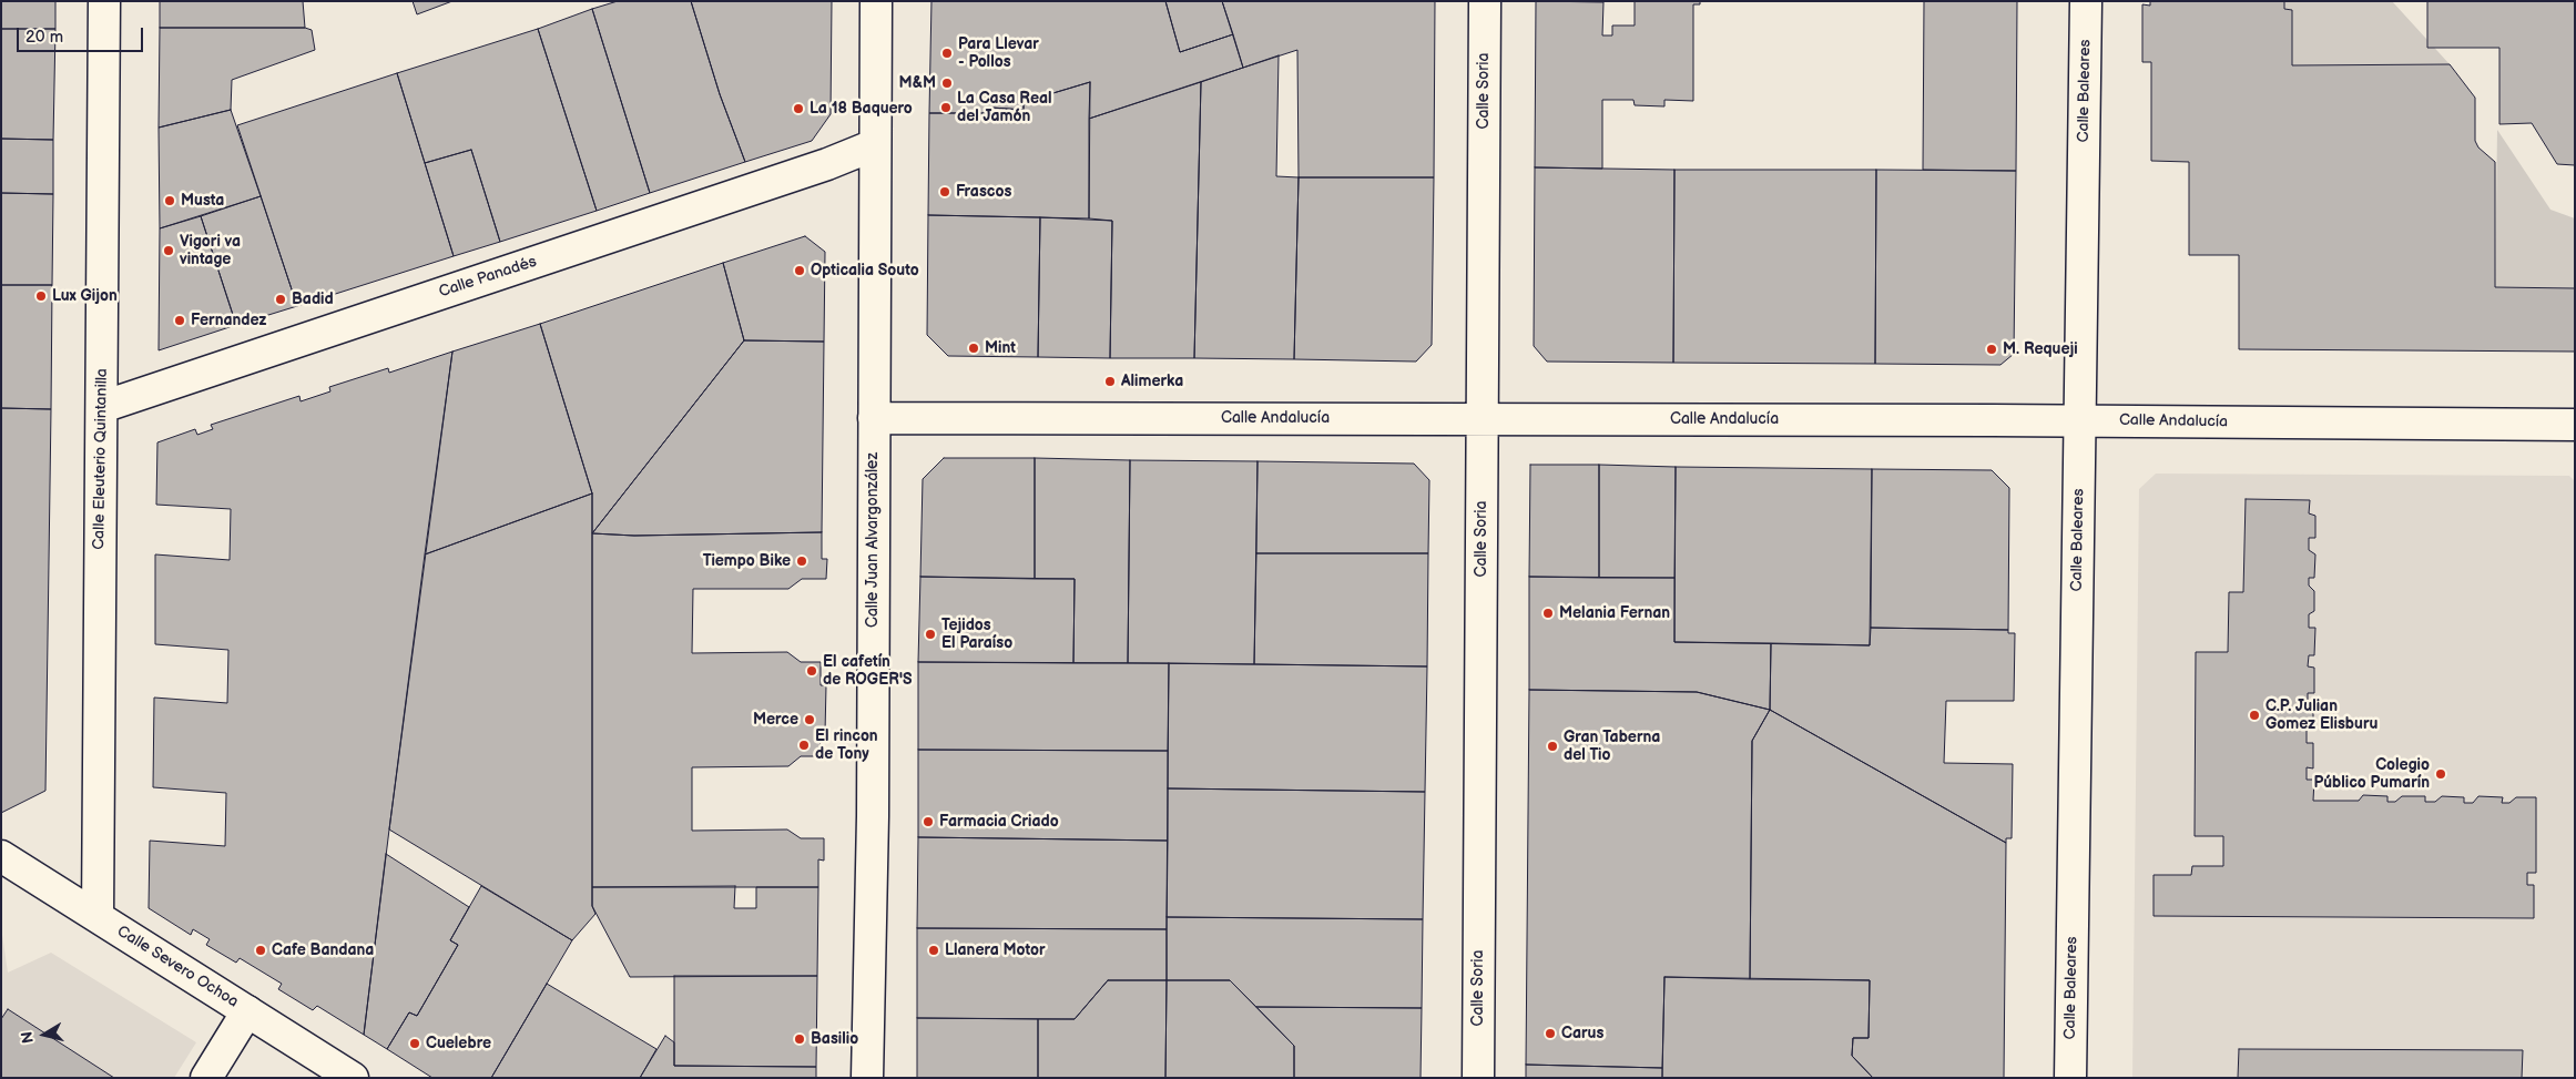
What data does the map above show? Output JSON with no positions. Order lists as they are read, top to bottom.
{
  "streets": {
    "street": [
      "Calle Soria",
      "Calle Baleares",
      "Calle Panadés",
      "Calle Andalucía",
      "Calle Eleuterio Quintanilla",
      "Calle Juan Alvargonzález",
      "Calle Severo Ochoa"
    ]
  },
  "crossings": [
    ["Calle Soria", "Calle Andalucía"],
    ["Calle Baleares", "Calle Andalucía"],
    ["Calle Panadés", "Calle Eleuterio Quintanilla"],
    ["Calle Panadés", "Calle Juan Alvargonzález"],
    ["Calle Andalucía", "Calle Juan Alvargonzález"],
    ["Calle Eleuterio Quintanilla", "Calle Severo Ochoa"]
  ],
  "places": [
    "Para Llevar - Pollos",
    "M&M",
    "La Casa Real del Jamón",
    "La 18 Baquero",
    "Frascos",
    "Musta",
    "Vigori va vintage",
    "Opticalia Souto",
    "Lux Gijon",
    "Badid",
    "Fernandez",
    "Mint",
    "M. Requeji",
    "Alimerka",
    "Tiempo Bike",
    "Melania Fernan",
    "Tejidos El Paraíso",
    "El cafetín de ROGER'S",
    "C.P. Julian Gomez Elisburu",
    "Merce",
    "El rincon de Tony",
    "Gran Taberna del Tio",
    "Colegio Público Pumarín",
    "Farmacia Criado",
    "Cafe Bandana",
    "Llanera Motor",
    "Carus",
    "Basilio",
    "Cuelebre"
  ],
  "scale_bar": "20 m",
  "north": "left"
}
